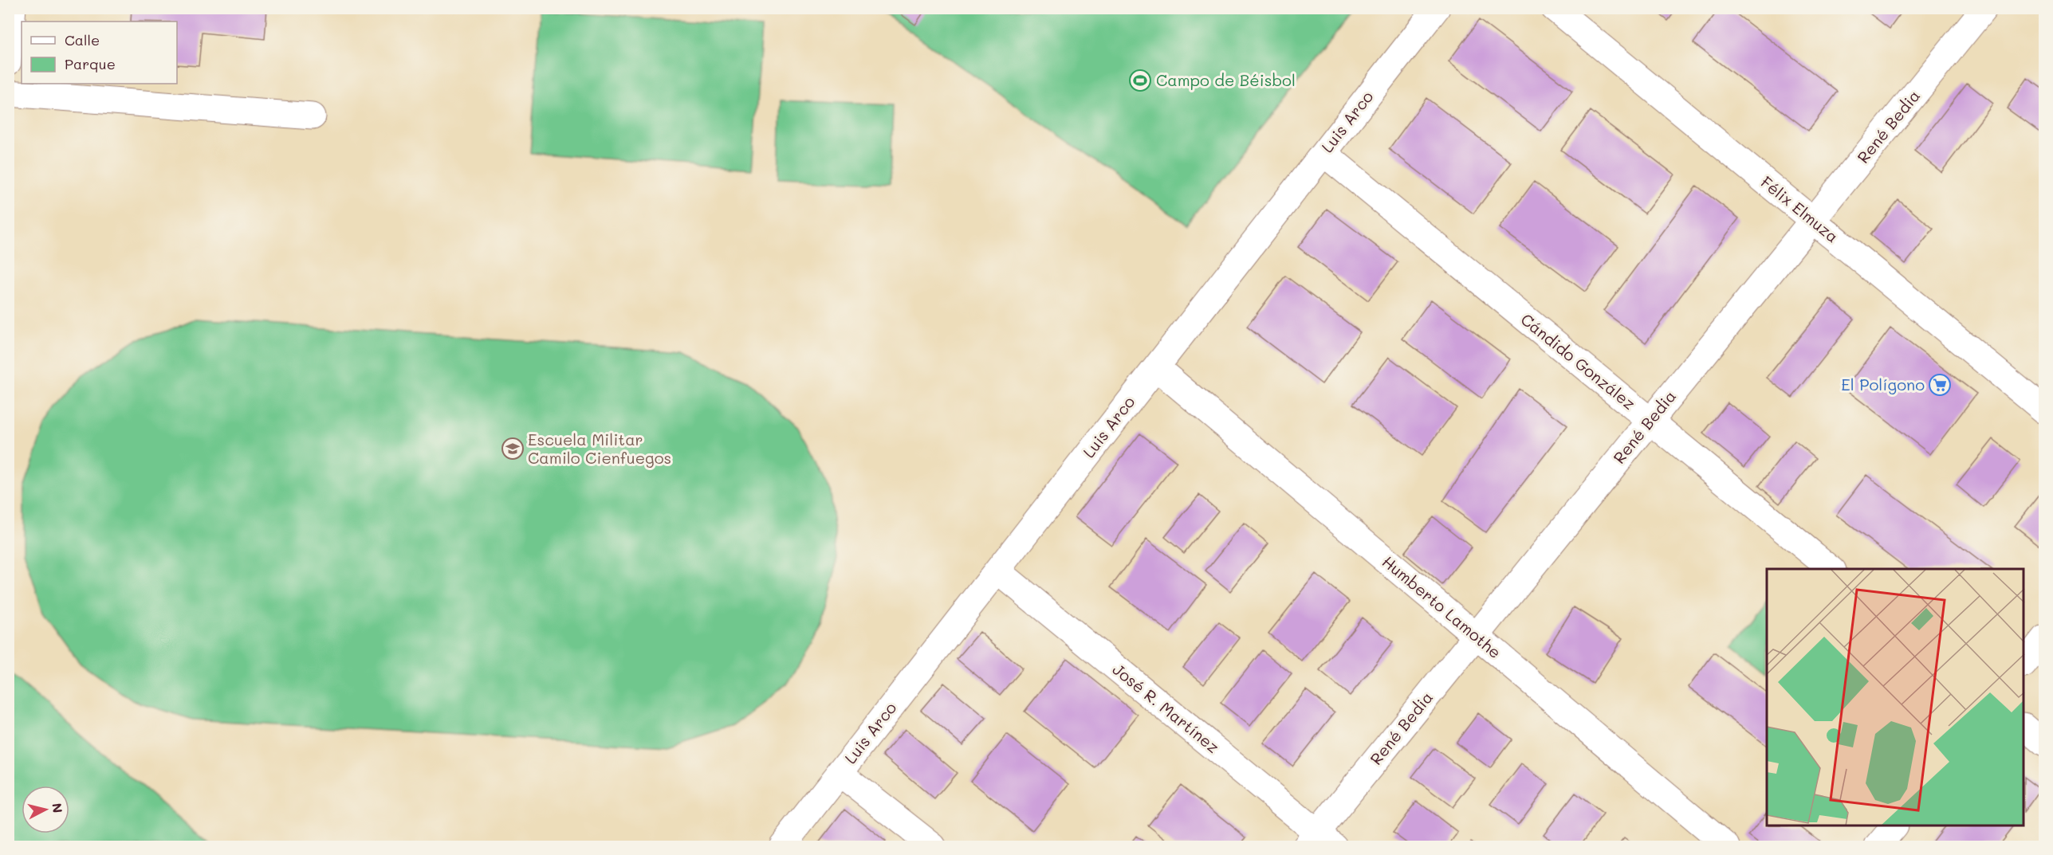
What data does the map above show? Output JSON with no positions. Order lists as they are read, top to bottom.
{
  "streets": {
    "street": [
      "Luis Arco",
      "René Bedia",
      "Félix Elmuza",
      "Cándido González",
      "Humberto Lamothe",
      "José R. Martínez"
    ]
  },
  "crossings": [
    ["Luis Arco", "Cándido González"],
    ["Luis Arco", "Humberto Lamothe"],
    ["Luis Arco", "José R. Martínez"],
    ["René Bedia", "Félix Elmuza"],
    ["René Bedia", "Cándido González"],
    ["René Bedia", "Humberto Lamothe"],
    ["René Bedia", "José R. Martínez"]
  ],
  "places": {
    "sports": ["Campo de Béisbol"],
    "supermarket": ["El Polígono"],
    "school or university": ["Escuela Militar Camilo Cienfuegos"]
  },
  "legend": ["Calle", "Parque"],
  "north": "right"
}
